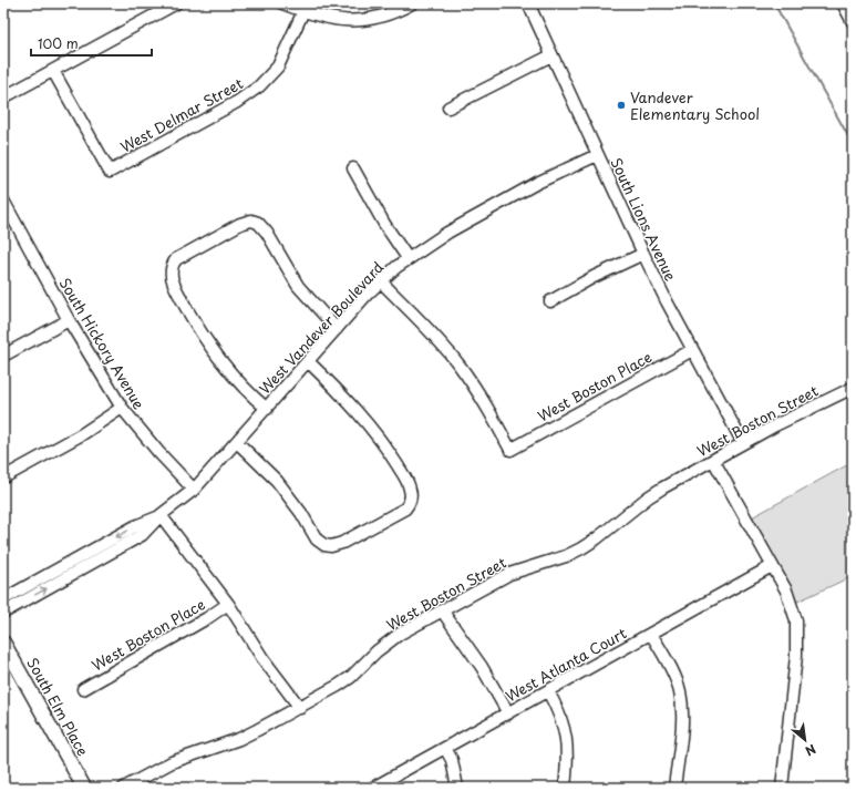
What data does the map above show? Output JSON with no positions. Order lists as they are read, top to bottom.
{
  "streets": {
    "main road": ["South Elm Place"],
    "street": [
      "West Delmar Street",
      "South Lions Avenue",
      "West Vandever Boulevard",
      "South Hickory Avenue",
      "West Boston Place",
      "West Boston Street",
      "West Atlanta Court"
    ]
  },
  "crossings": [
    ["South Lions Avenue", "West Vandever Boulevard"],
    ["South Lions Avenue", "West Boston Place"],
    ["South Lions Avenue", "West Boston Street"],
    ["West Vandever Boulevard", "South Hickory Avenue"],
    ["West Vandever Boulevard", "West Boston Place"]
  ],
  "places": ["Vandever Elementary School"],
  "scale_bar": "100 m",
  "north": "bottom right"
}
